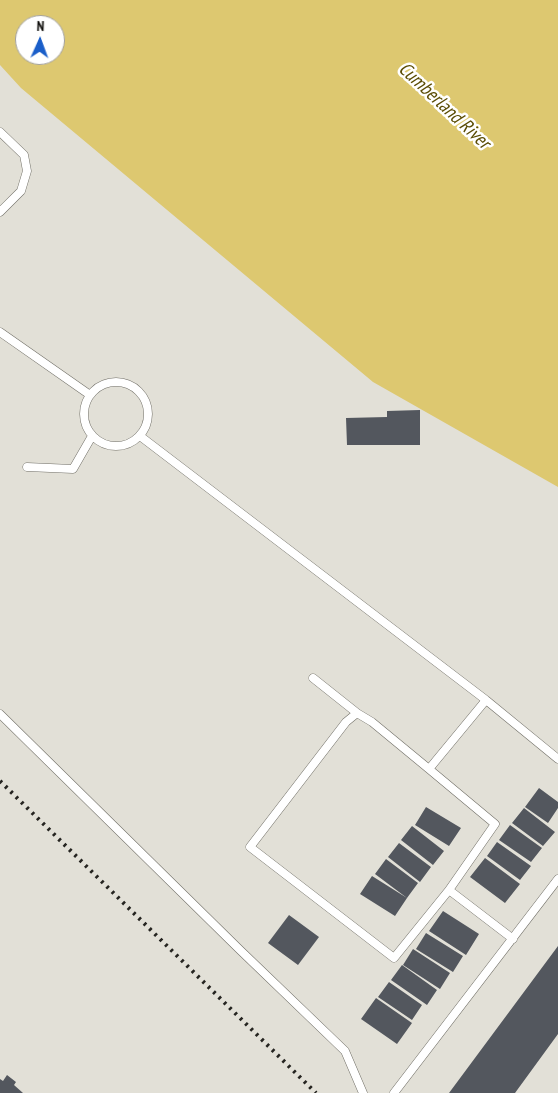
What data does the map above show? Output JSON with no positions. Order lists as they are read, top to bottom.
{
  "water": ["Cumberland River"],
  "north": "top"
}
